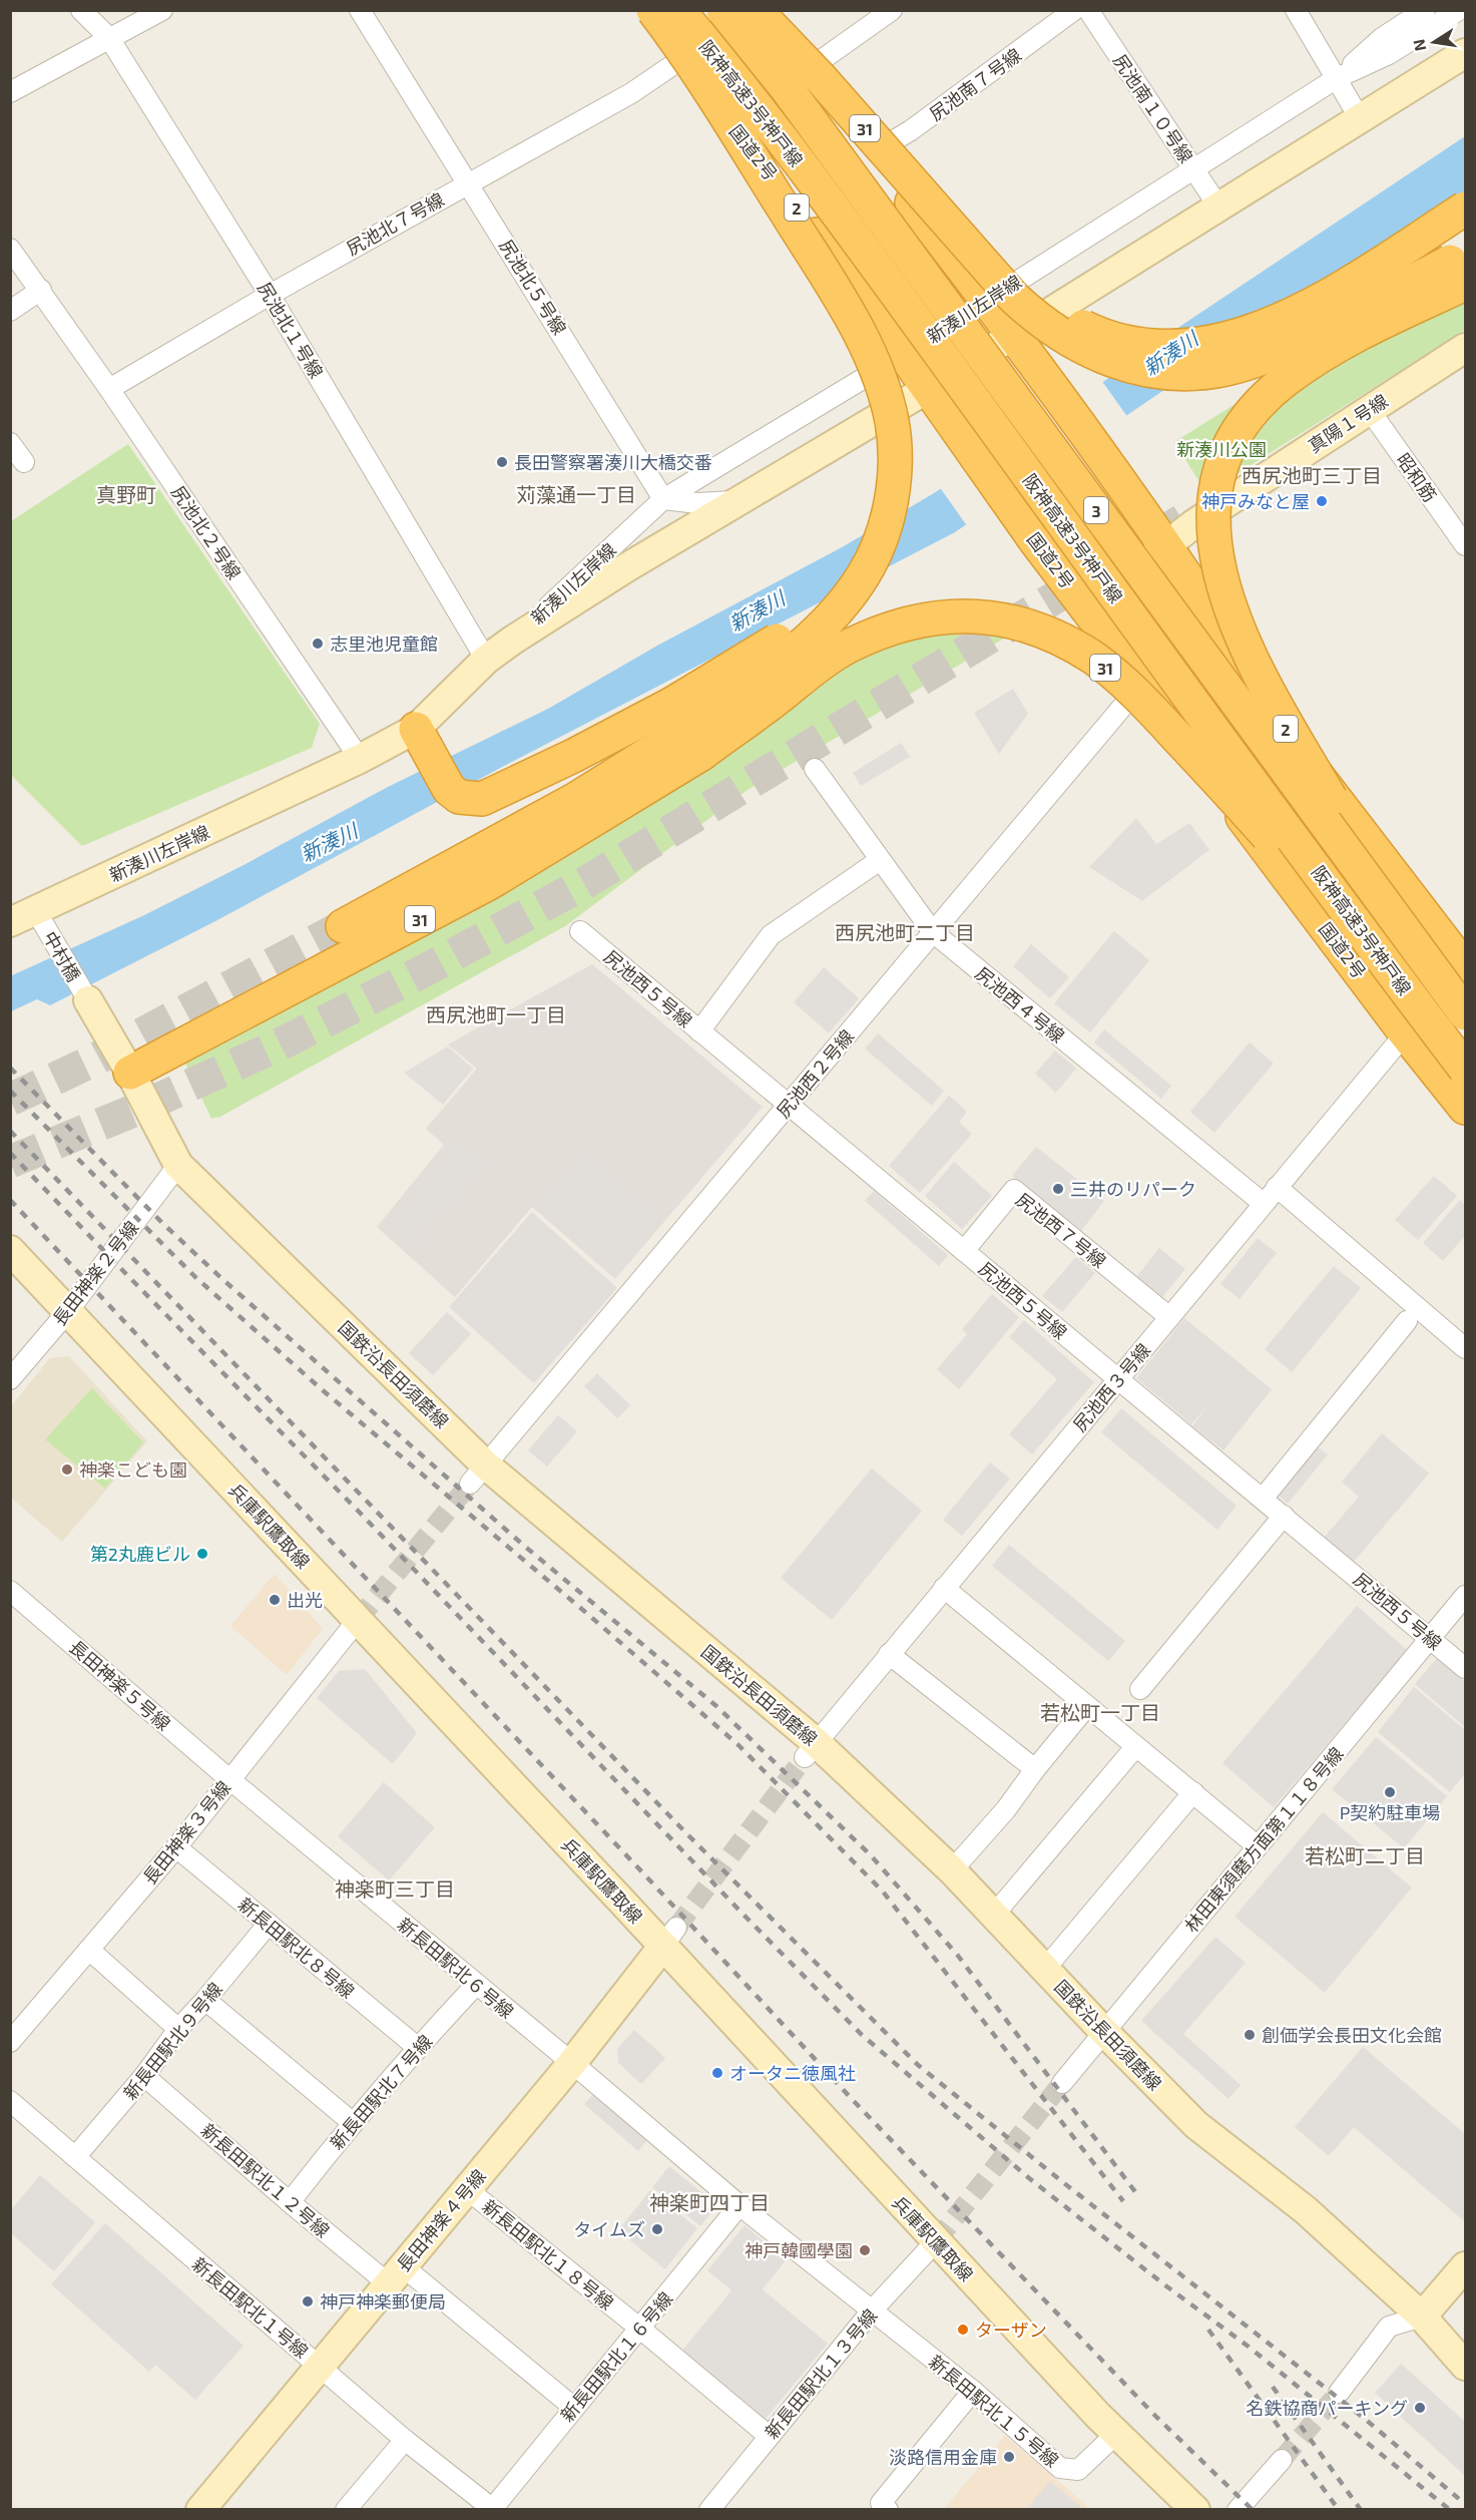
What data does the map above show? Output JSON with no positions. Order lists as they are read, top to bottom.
{
  "streets": {
    "highway": [
      "阪神高速3号神戸線",
      "31",
      "国道2号",
      "2",
      "3"
    ],
    "street": [
      "尻池南７号線",
      "尻池南１０号線",
      "尻池北７号線",
      "尻池北５号線",
      "新湊川左岸線",
      "尻池北１号線",
      "真陽１号線",
      "昭和筋",
      "尻池北２号線",
      "中村橋",
      "尻池西５号線",
      "尻池西４号線",
      "尻池西２号線",
      "尻池西７号線",
      "長田神楽２号線",
      "国鉄沿長田須磨線",
      "尻池西３号線",
      "兵庫駅鷹取線",
      "長田神楽５号線",
      "長田神楽３号線",
      "林田東須磨方面第１１８号線",
      "新長田駅北８号線",
      "新長田駅北６号線",
      "新長田駅北９号線",
      "新長田駅北７号線",
      "新長田駅北１２号線",
      "長田神楽４号線",
      "新長田駅北１８号線",
      "新長田駅北１号線",
      "新長田駅北１６号線",
      "新長田駅北１３号線",
      "新長田駅北１５号線"
    ]
  },
  "crossings": [
    ["尻池南７号線", "2"],
    ["阪神高速3号神戸線", "31"],
    ["阪神高速3号神戸線", "2"],
    ["阪神高速3号神戸線", "尻池西３号線"],
    ["尻池南１０号線", "新湊川左岸線"],
    ["31", "新湊川左岸線"],
    ["31", "国鉄沿長田須磨線"],
    ["国道2号", "尻池北７号線"],
    ["国道2号", "新湊川左岸線"],
    ["国道2号", "真陽１号線"],
    ["国道2号", "尻池西２号線"],
    ["国道2号", "尻池西３号線"],
    ["2", "新湊川左岸線"],
    ["2", "真陽１号線"],
    ["2", "尻池西３号線"],
    ["尻池北７号線", "尻池北５号線"],
    ["尻池北７号線", "尻池北１号線"],
    ["尻池北７号線", "尻池北２号線"],
    ["尻池北５号線", "新湊川左岸線"],
    ["新湊川左岸線", "尻池北１号線"],
    ["新湊川左岸線", "尻池北２号線"],
    ["新湊川左岸線", "中村橋"],
    ["真陽１号線", "昭和筋"],
    ["中村橋", "国鉄沿長田須磨線"],
    ["尻池西５号線", "尻池西２号線"],
    ["尻池西５号線", "尻池西７号線"],
    ["尻池西５号線", "尻池西３号線"],
    ["尻池西５号線", "林田東須磨方面第１１８号線"],
    ["尻池西４号線", "尻池西２号線"],
    ["尻池西４号線", "尻池西３号線"],
    ["尻池西２号線", "国鉄沿長田須磨線"],
    ["尻池西７号線", "尻池西３号線"],
    ["長田神楽２号線", "国鉄沿長田須磨線"],
    ["長田神楽２号線", "兵庫駅鷹取線"],
    ["国鉄沿長田須磨線", "尻池西３号線"],
    ["国鉄沿長田須磨線", "林田東須磨方面第１１８号線"],
    ["兵庫駅鷹取線", "長田神楽３号線"],
    ["兵庫駅鷹取線", "長田神楽４号線"],
    ["兵庫駅鷹取線", "新長田駅北１３号線"],
    ["兵庫駅鷹取線", "新長田駅北１５号線"],
    ["長田神楽５号線", "長田神楽３号線"],
    ["長田神楽５号線", "新長田駅北６号線"],
    ["長田神楽３号線", "新長田駅北８号線"],
    ["長田神楽３号線", "新長田駅北６号線"],
    ["新長田駅北８号線", "新長田駅北９号線"],
    ["新長田駅北８号線", "新長田駅北７号線"],
    ["新長田駅北６号線", "新長田駅北７号線"],
    ["新長田駅北６号線", "長田神楽４号線"],
    ["新長田駅北６号線", "新長田駅北１６号線"],
    ["新長田駅北６号線", "新長田駅北１５号線"],
    ["新長田駅北９号線", "新長田駅北１２号線"],
    ["新長田駅北９号線", "新長田駅北１号線"],
    ["新長田駅北７号線", "新長田駅北１２号線"],
    ["新長田駅北１２号線", "長田神楽４号線"],
    ["新長田駅北１２号線", "新長田駅北１６号線"],
    ["長田神楽４号線", "新長田駅北１８号線"],
    ["長田神楽４号線", "新長田駅北１号線"],
    ["新長田駅北１８号線", "新長田駅北１６号線"],
    ["新長田駅北１８号線", "新長田駅北１３号線"],
    ["新長田駅北１号線", "新長田駅北１６号線"],
    ["新長田駅北１６号線", "新長田駅北１５号線"],
    ["新長田駅北１３号線", "新長田駅北１５号線"]
  ],
  "districts": [
    "西尻池町三丁目",
    "真野町",
    "苅藻通一丁目",
    "西尻池町二丁目",
    "西尻池町一丁目",
    "若松町一丁目",
    "若松町二丁目",
    "神楽町三丁目",
    "神楽町四丁目"
  ],
  "water": ["新湊川"],
  "parks": ["新湊川公園"],
  "places": [
    "長田警察署湊川大橋交番",
    "神戸みなと屋",
    "志里池児童館",
    "三井のリパーク",
    "神楽こども園",
    "第2丸鹿ビル",
    "出光",
    "P契約駐車場",
    "創価学会長田文化会館",
    "オータニ徳風社",
    "タイムズ",
    "神戸韓國學園",
    "神戸神楽郵便局",
    "ターザン",
    "名鉄協商パーキング",
    "淡路信用金庫"
  ],
  "north": "left"
}
